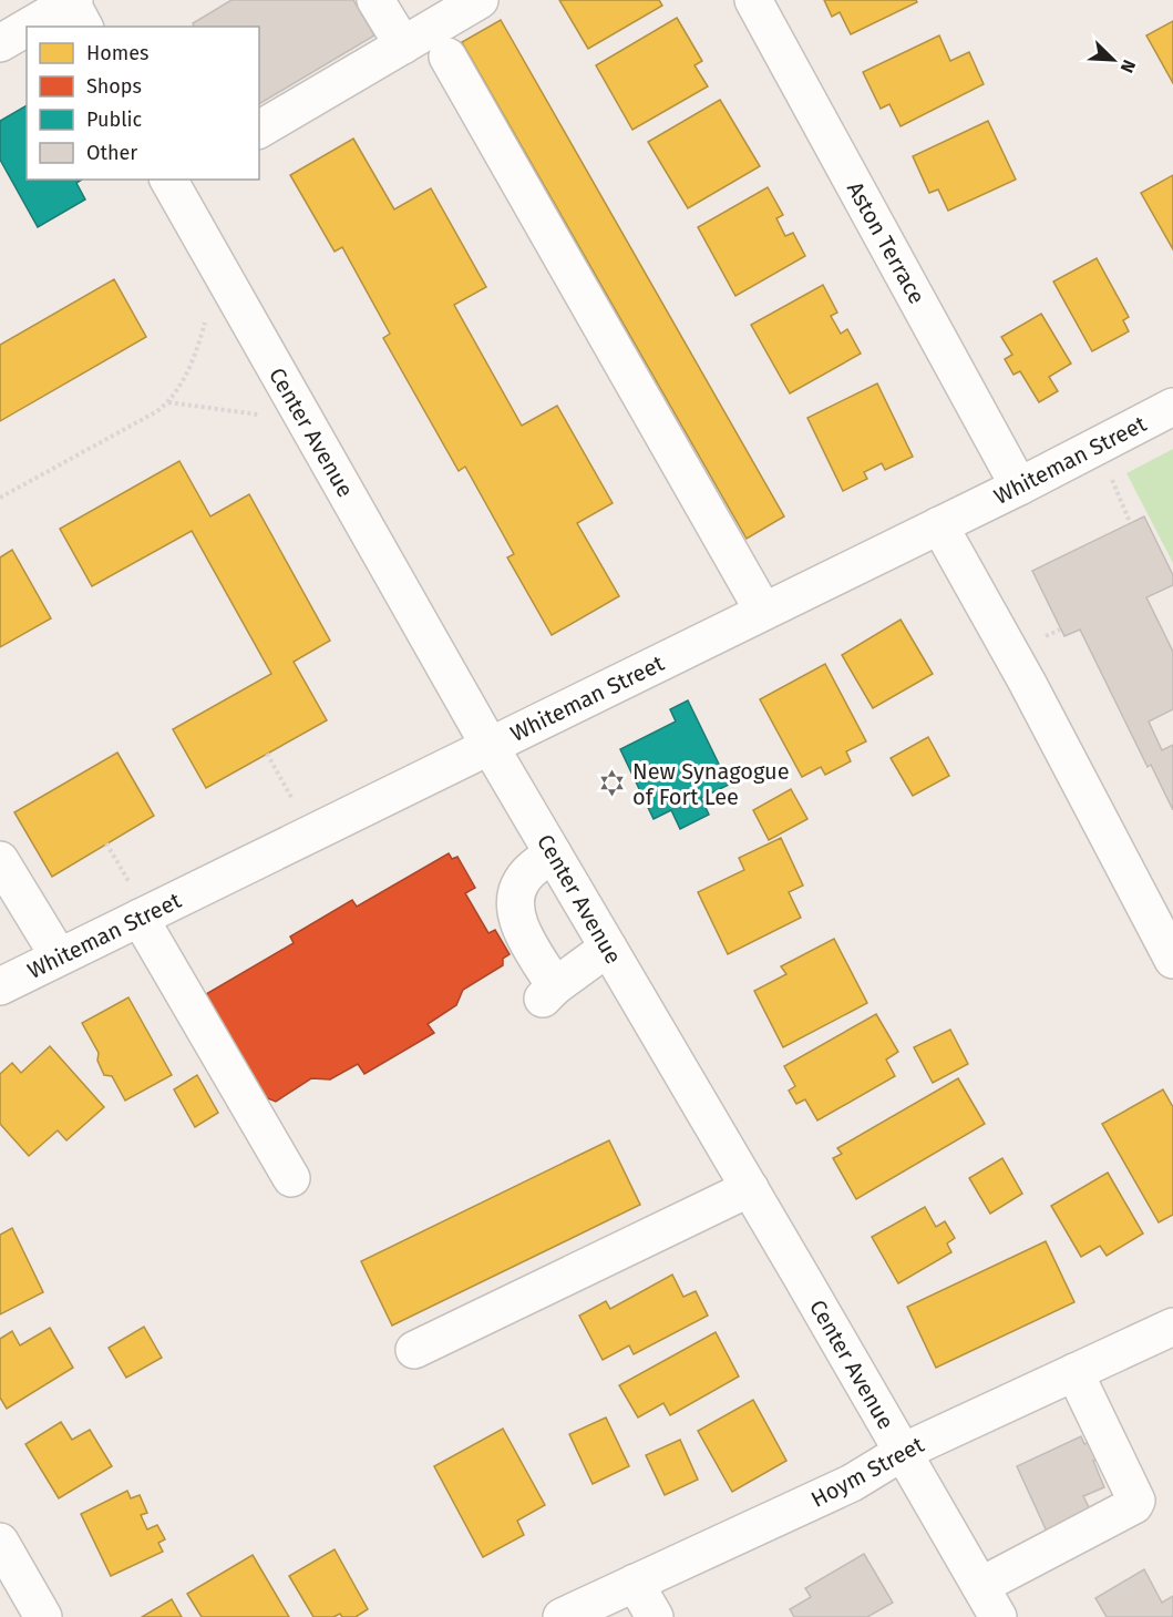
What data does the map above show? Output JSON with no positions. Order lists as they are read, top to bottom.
{
  "streets": {
    "street": [
      "Aston Terrace",
      "Center Avenue",
      "Whiteman Street",
      "Hoym Street"
    ]
  },
  "crossings": [
    ["Aston Terrace", "Whiteman Street"],
    ["Center Avenue", "Whiteman Street"],
    ["Center Avenue", "Hoym Street"]
  ],
  "places": {
    "synagogue": ["New Synagogue of Fort Lee"]
  },
  "legend": [
    "Homes",
    "Shops",
    "Public",
    "Other"
  ],
  "north": "bottom right"
}
